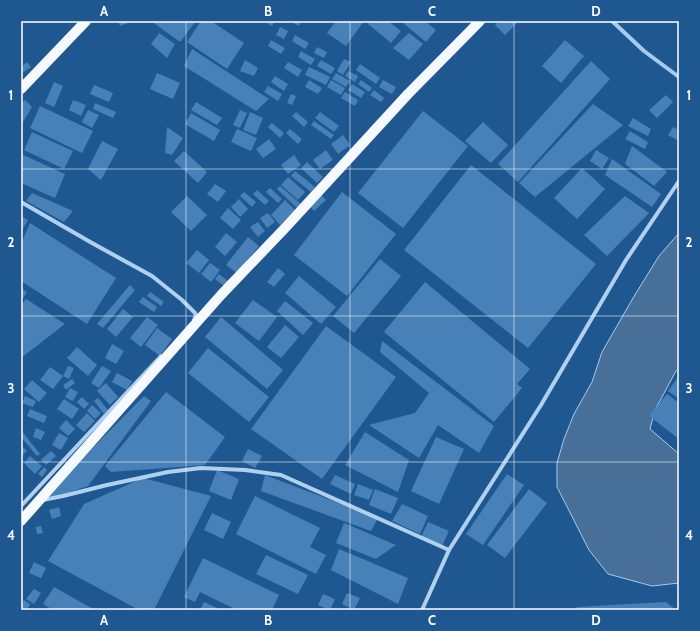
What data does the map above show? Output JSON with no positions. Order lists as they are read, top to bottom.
{
  "grid": {
    "columns": [
      "A",
      "B",
      "C",
      "D"
    ],
    "rows": [
      "1",
      "2",
      "3",
      "4"
    ]
  }
}
